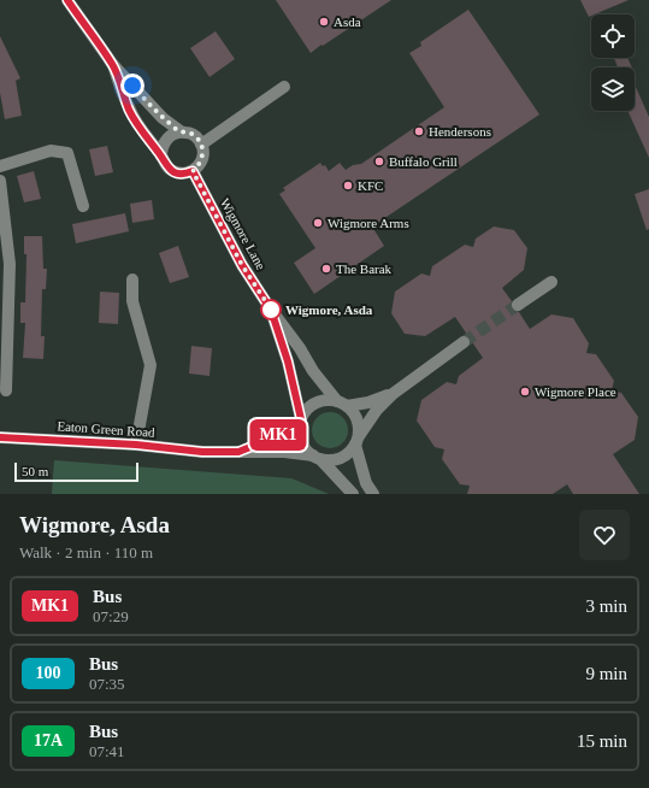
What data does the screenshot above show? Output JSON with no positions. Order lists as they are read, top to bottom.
{
  "streets": {
    "street": ["Wigmore Lane", "Eaton Green Road"]
  },
  "crossings": [
    ["Wigmore Lane", "Eaton Green Road"]
  ],
  "places": [
    "Asda",
    "Hendersons",
    "Buffalo Grill",
    "KFC",
    "Wigmore Arms",
    "The Barak",
    "Wigmore, Asda",
    "Wigmore Place"
  ],
  "lines": ["bus line MK1"],
  "scale_bar": "50 m",
  "page": {
    "on_map": "MK1",
    "scale": "50 m",
    "heading": ["Wigmore, Asda", "Walk · 2 min · 110 m"],
    "list": [
      {
        "mark": "MK1",
        "name": "Bus",
        "note": "07:29",
        "value": "3 min"
      },
      {
        "mark": "100",
        "name": "Bus",
        "note": "07:35",
        "value": "9 min"
      },
      {
        "mark": "17A",
        "name": "Bus",
        "note": "07:41",
        "value": "15 min"
      }
    ]
  }
}
